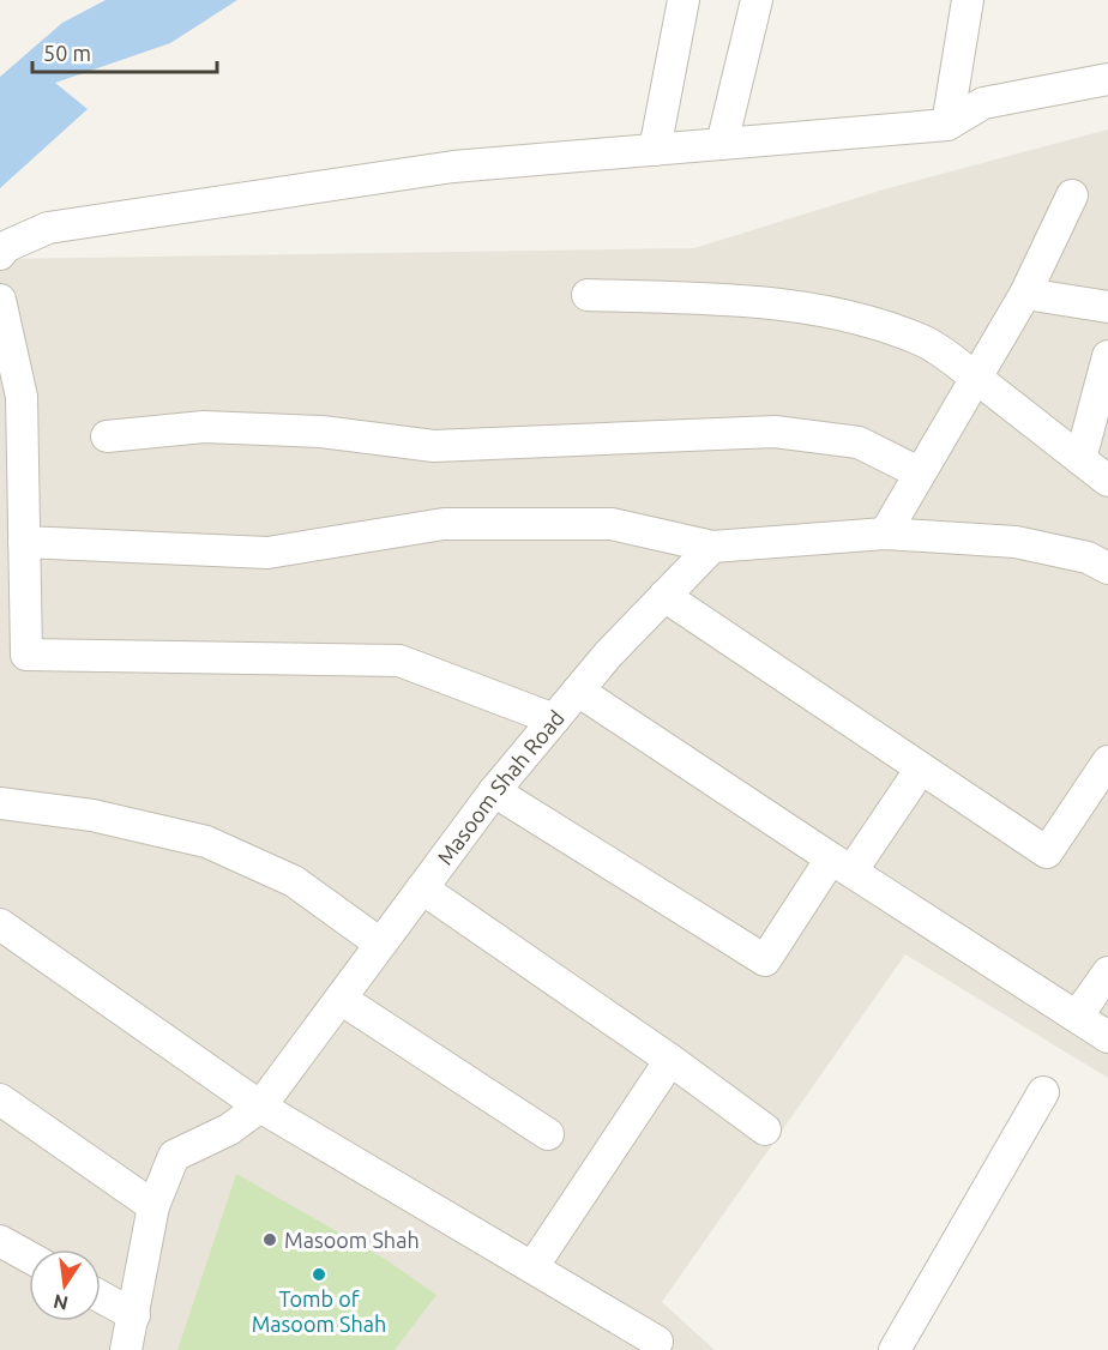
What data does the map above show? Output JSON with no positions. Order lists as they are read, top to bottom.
{
  "streets": {
    "street": ["Masoom Shah Road"]
  },
  "places": ["Masoom Shah", "Tomb of Masoom Shah"],
  "scale_bar": "50 m",
  "north": "bottom"
}
